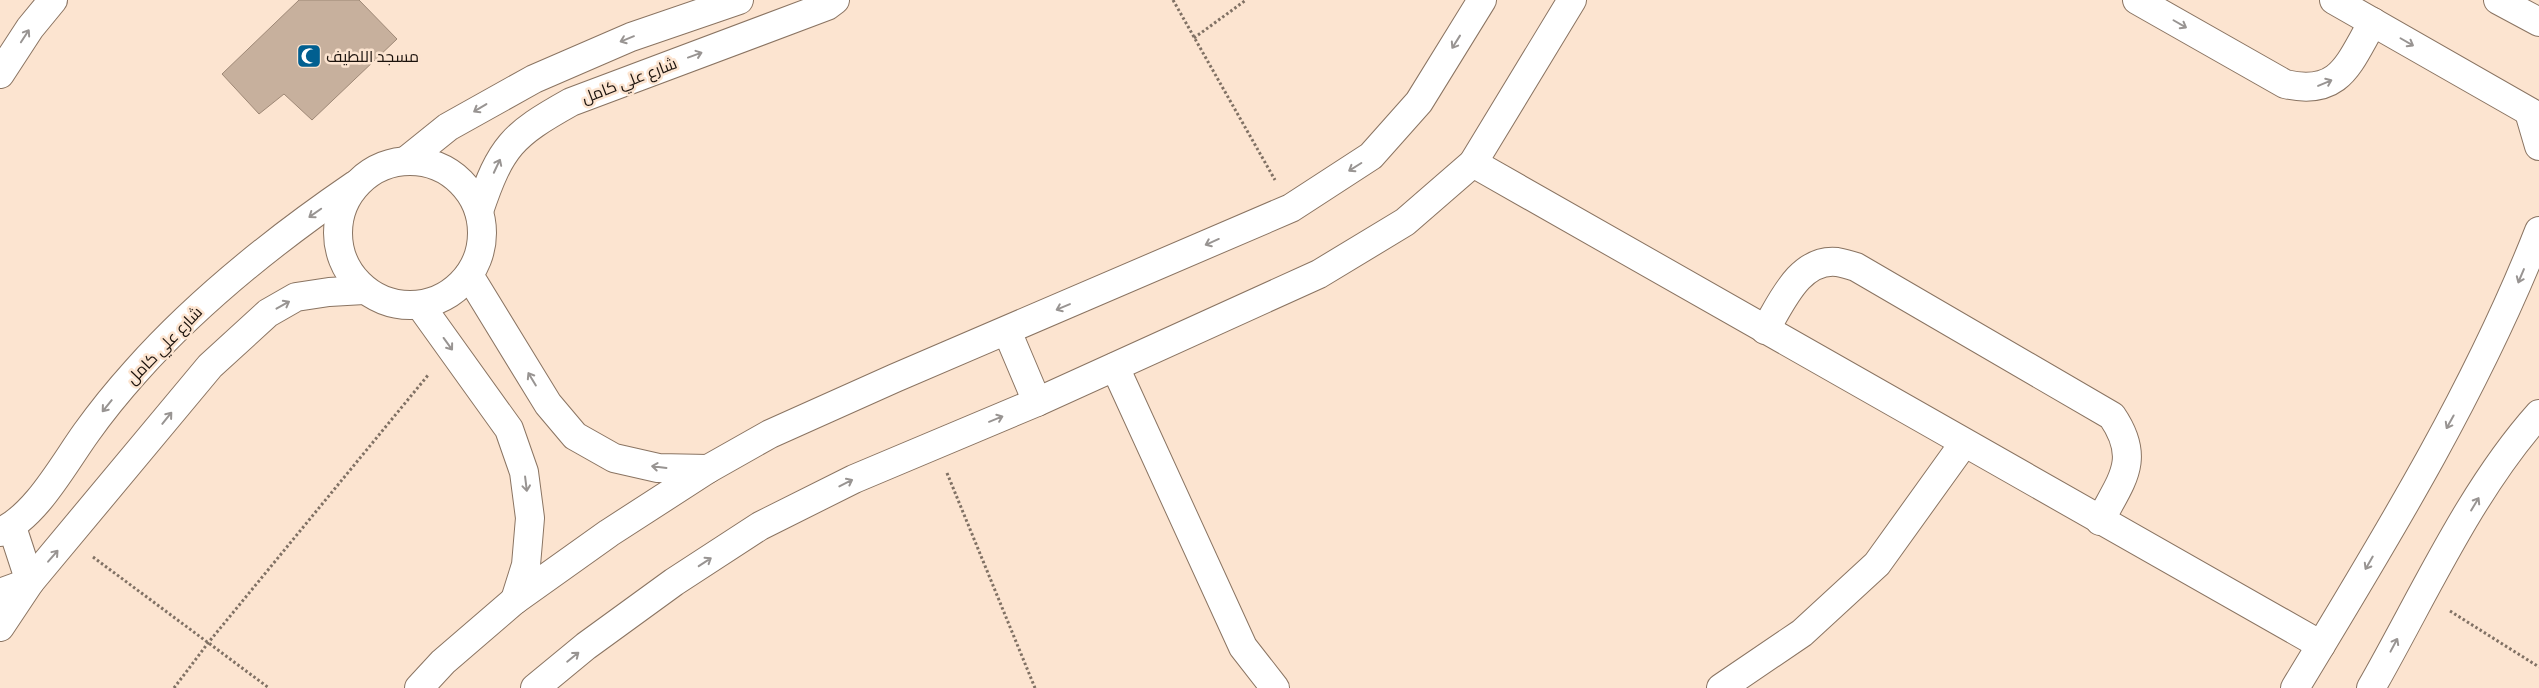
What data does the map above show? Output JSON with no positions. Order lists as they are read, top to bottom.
{
  "streets": {
    "street": ["شارع علي كامل"]
  },
  "places": {
    "mosque": ["مسجد اللطيف"]
  }
}
